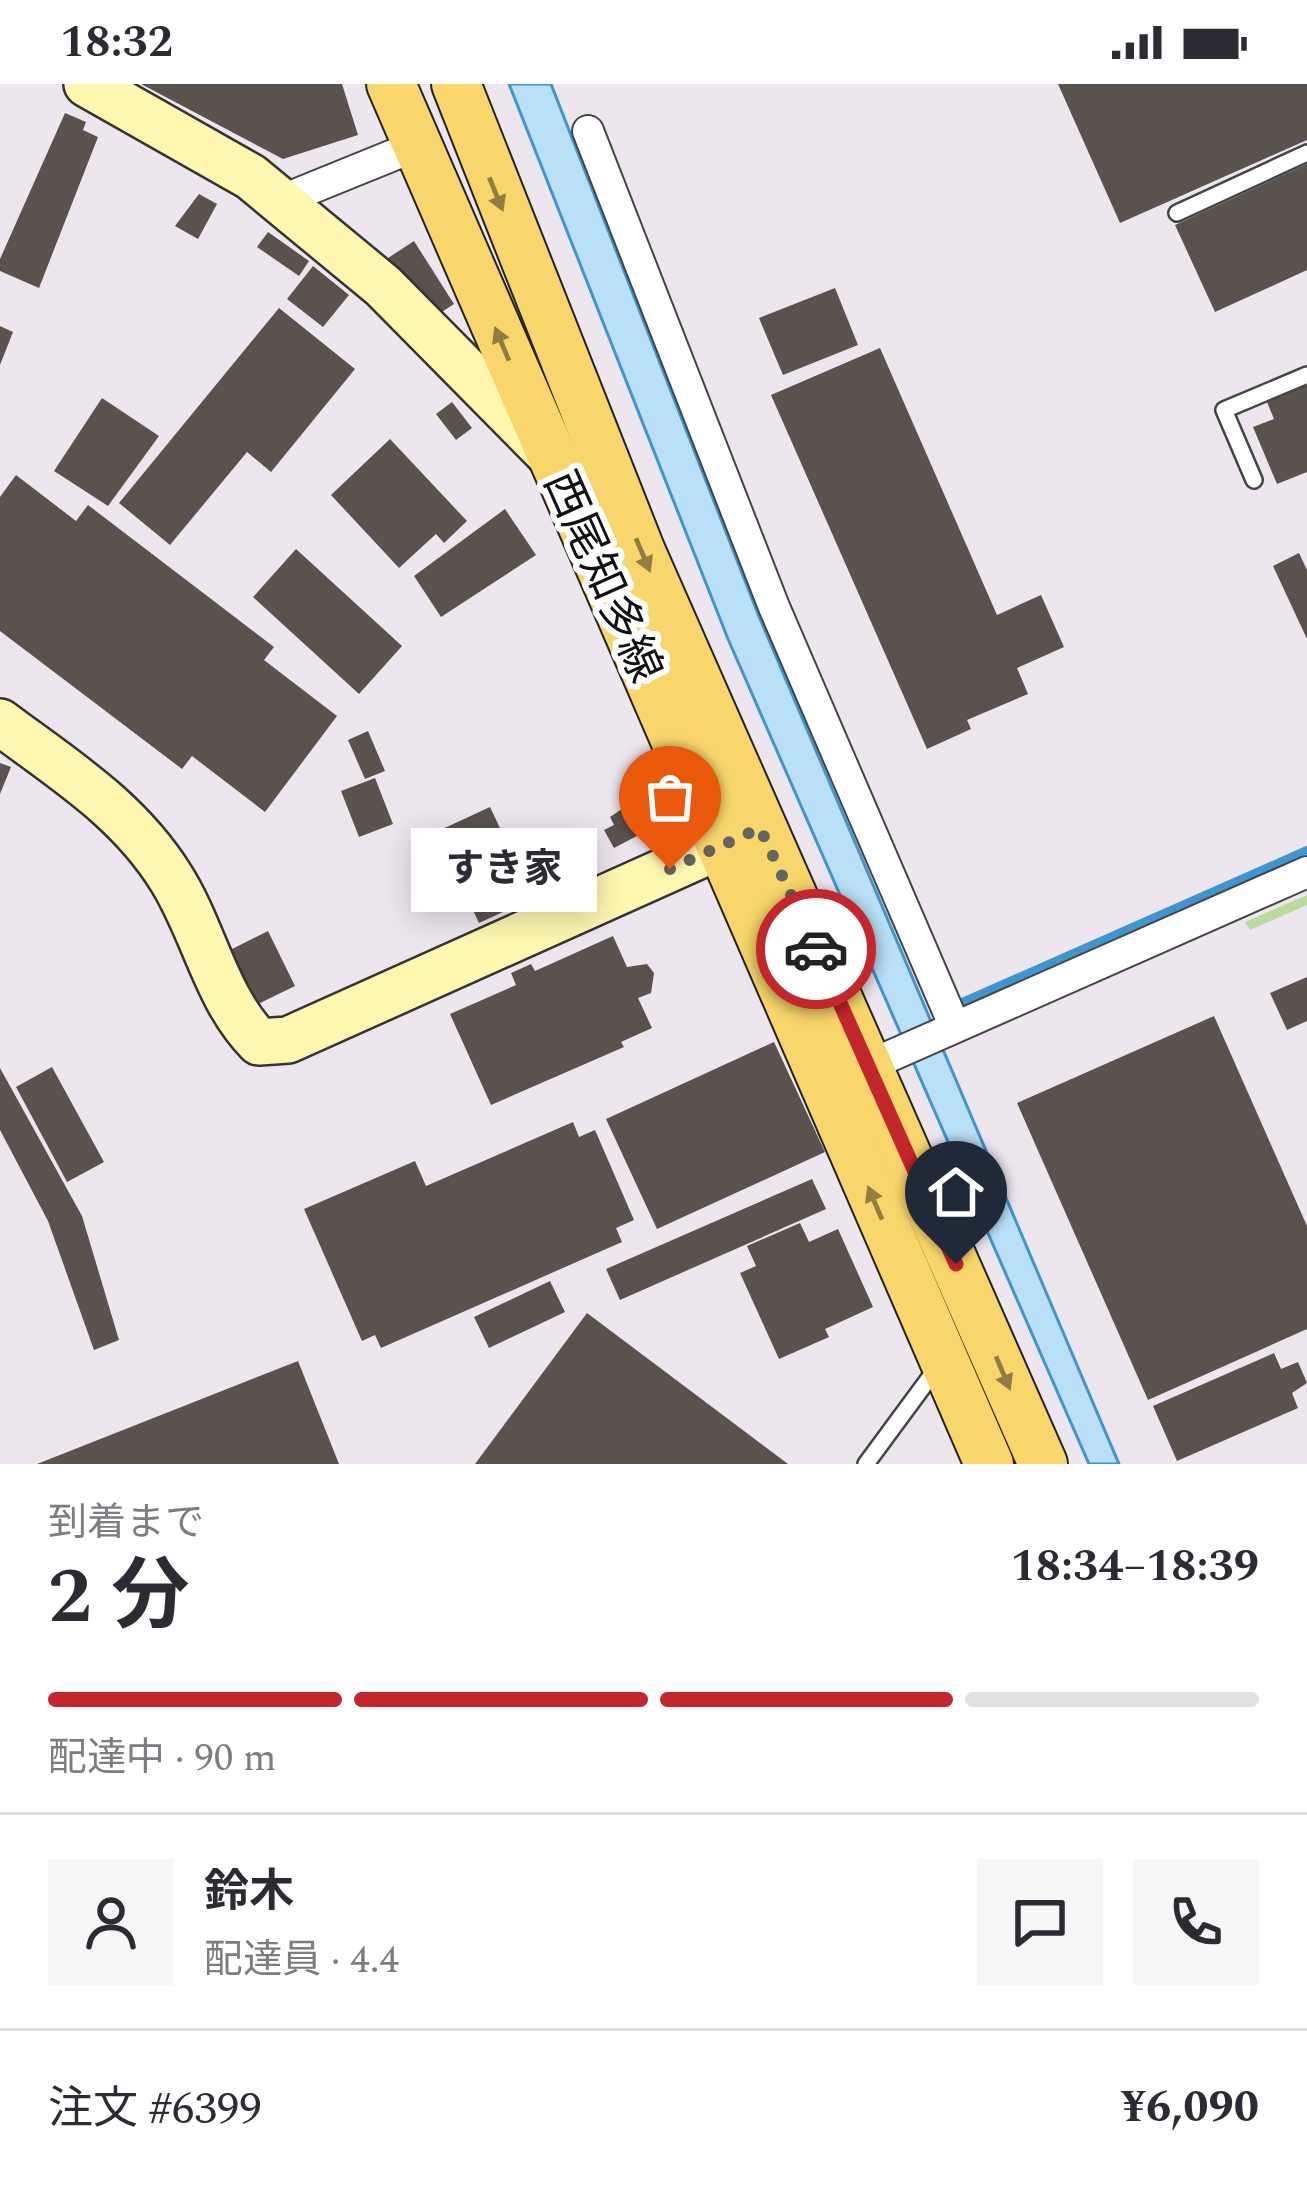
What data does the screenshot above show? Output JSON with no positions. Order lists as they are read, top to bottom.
{
  "streets": {
    "main road": ["西尾知多線"]
  },
  "places": ["すき家"],
  "page": {
    "status": "18:32",
    "bubble": "すき家",
    "heading": ["2 分", "到着まで", "18:34–18:39"],
    "panel": [
      "鈴木",
      "配達員 · 4.4",
      "注文 #6399",
      "¥6,090"
    ],
    "bar": "配達中 · 90 m"
  }
}
